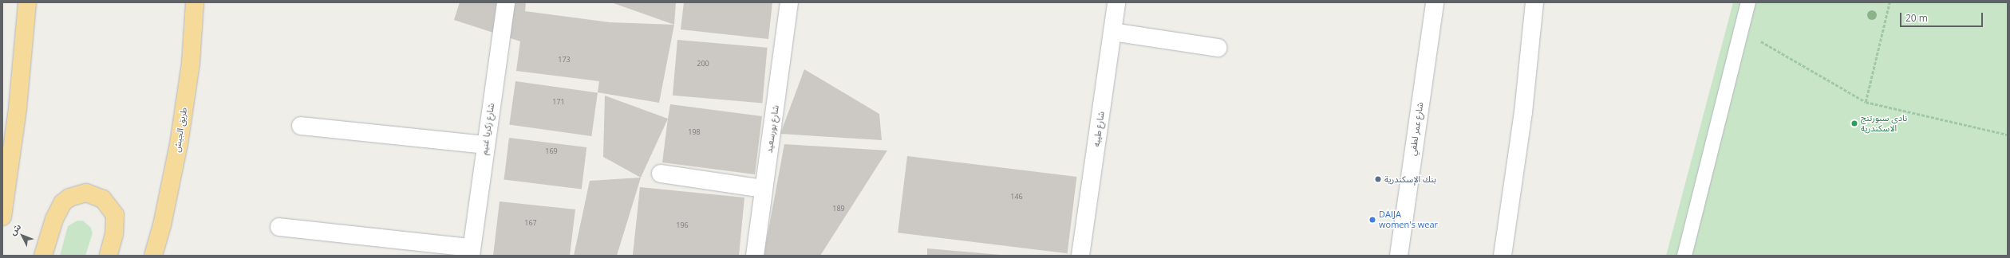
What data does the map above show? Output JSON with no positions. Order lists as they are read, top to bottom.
{
  "streets": {
    "highway": ["طريق الجيش"],
    "street": [
      "شارع زكريا غنيم",
      "شارع بورسعيد",
      "شارع طيبه",
      "شارع عمر لطفي"
    ]
  },
  "places": ["نادي سبورتنج الاسكندرية", "بنك الإسكندرية", "DAIJA women's wear"],
  "house_numbers": [
    "173",
    "200",
    "171",
    "198",
    "169",
    "146",
    "189",
    "167",
    "196"
  ],
  "scale_bar": "20 m",
  "north": "top left"
}
